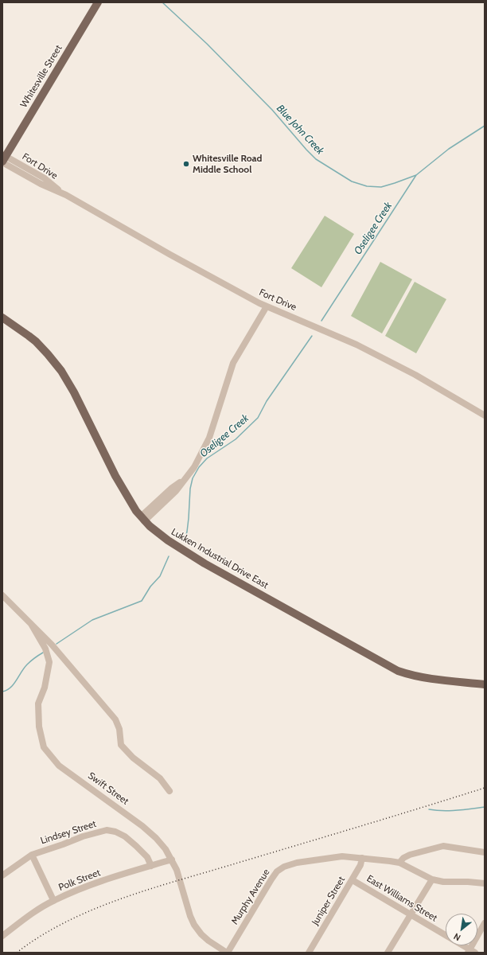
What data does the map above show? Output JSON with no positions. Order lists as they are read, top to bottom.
{
  "streets": {
    "main road": ["Whitesville Street", "Lukken Industrial Drive East"],
    "street": [
      "Fort Drive",
      "Swift Street",
      "Lindsey Street",
      "Polk Street",
      "Murphy Avenue",
      "East Williams Street",
      "Juniper Street"
    ]
  },
  "crossings": [
    ["Whitesville Street", "Fort Drive"],
    ["Swift Street", "Polk Street"],
    ["Swift Street", "Murphy Avenue"],
    ["Lindsey Street", "Polk Street"],
    ["Murphy Avenue", "Juniper Street"],
    ["East Williams Street", "Juniper Street"]
  ],
  "water": ["Blue John Creek", "Oseligee Creek"],
  "places": ["Whitesville Road Middle School"],
  "north": "bottom left"
}
